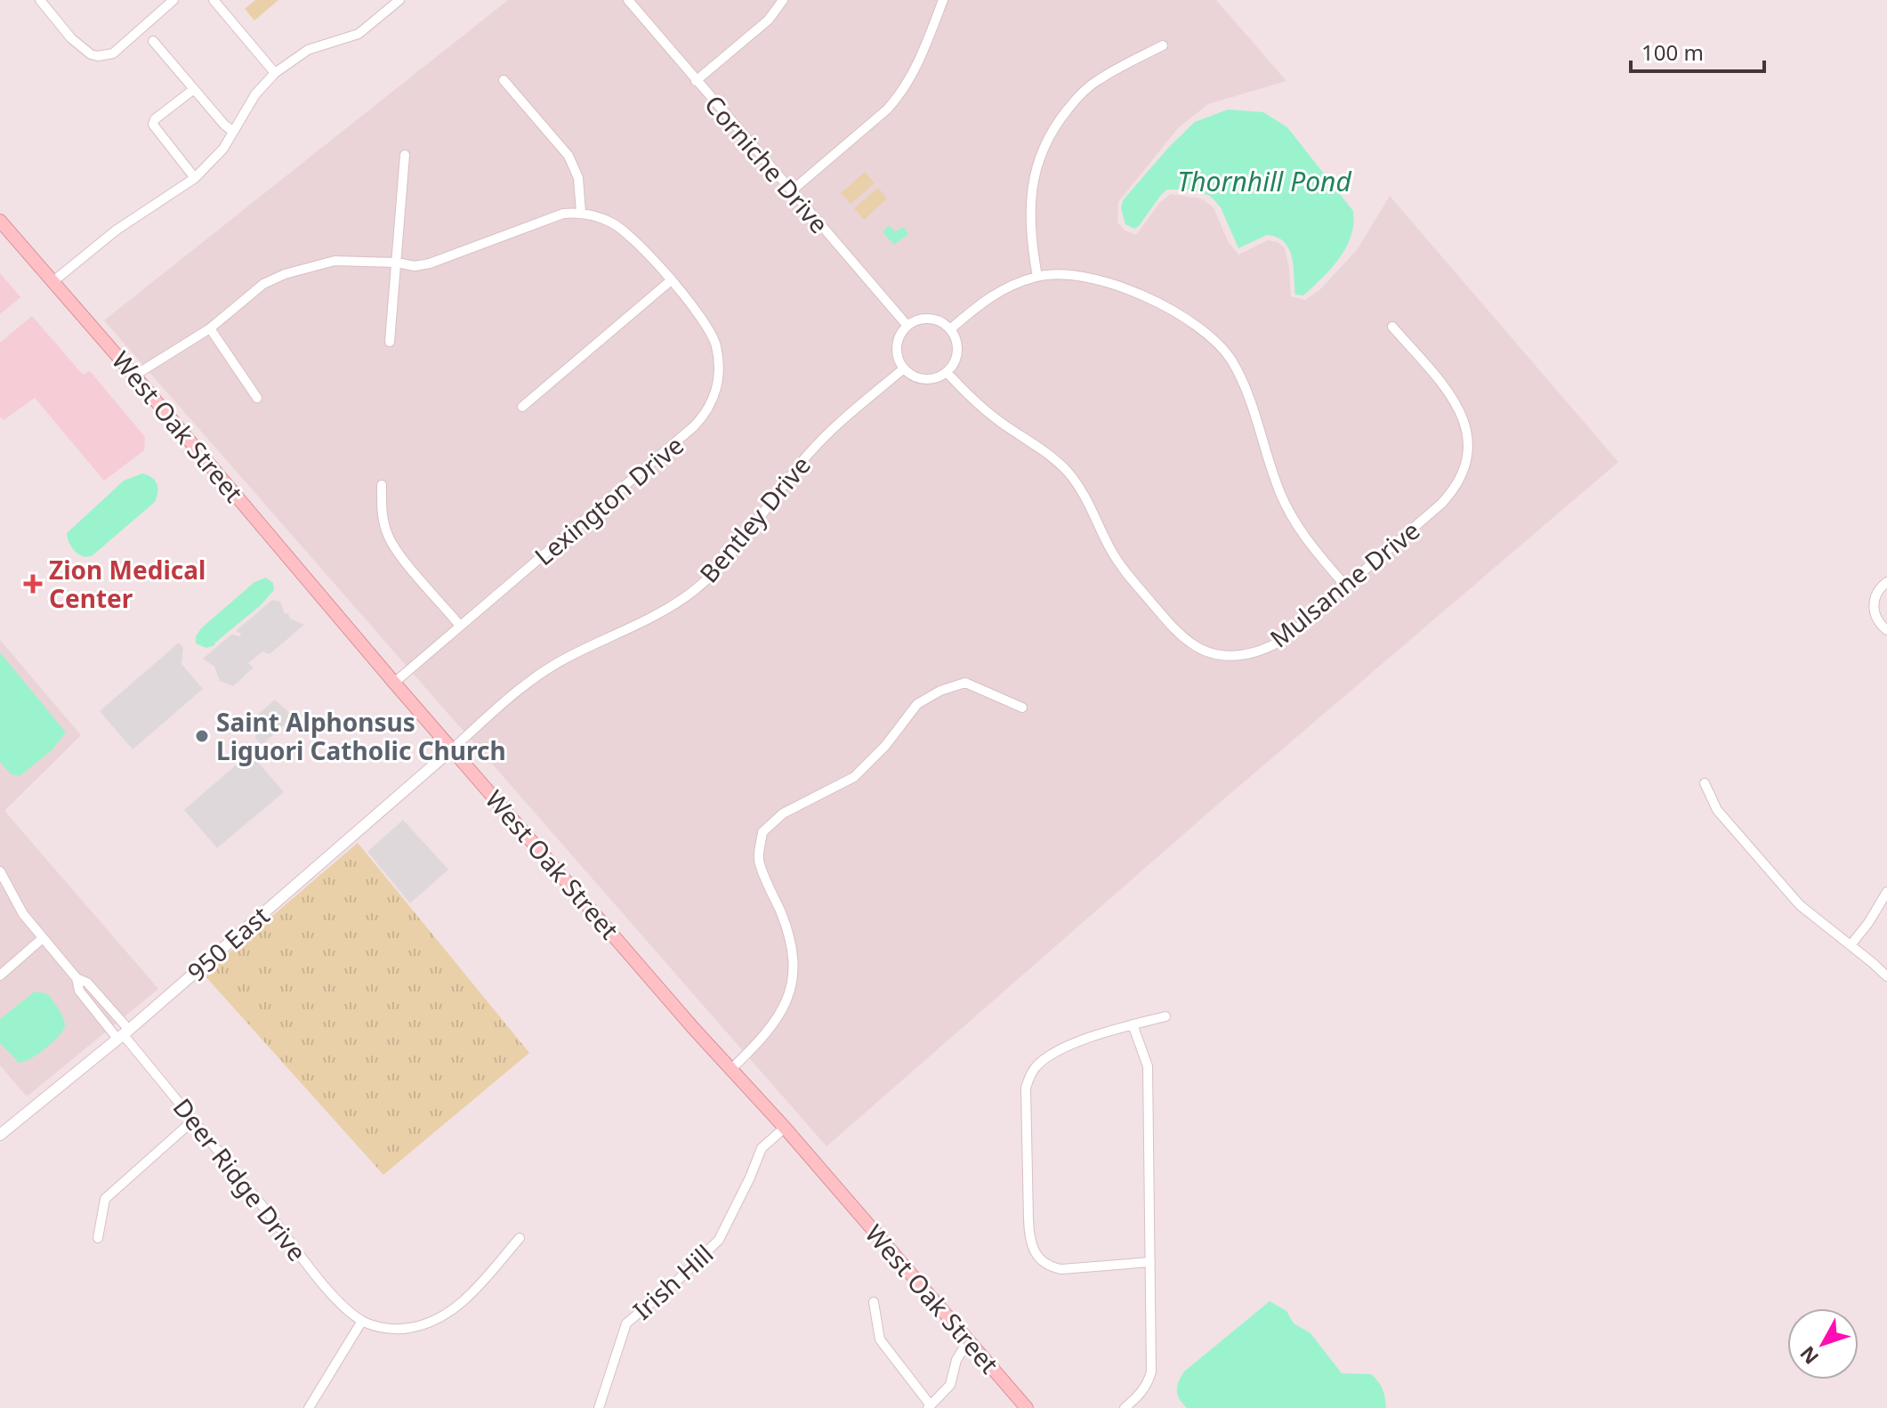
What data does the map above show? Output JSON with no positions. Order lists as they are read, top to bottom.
{
  "streets": {
    "main road": ["West Oak Street"],
    "street": [
      "Corniche Drive",
      "Lexington Drive",
      "Bentley Drive",
      "Mulsanne Drive",
      "950 East",
      "Deer Ridge Drive",
      "Irish Hill"
    ]
  },
  "crossings": [
    ["Corniche Drive", "Bentley Drive"],
    ["Corniche Drive", "Mulsanne Drive"],
    ["West Oak Street", "Lexington Drive"],
    ["West Oak Street", "Bentley Drive"],
    ["West Oak Street", "950 East"],
    ["West Oak Street", "Irish Hill"],
    ["Bentley Drive", "Mulsanne Drive"],
    ["Bentley Drive", "950 East"],
    ["950 East", "Deer Ridge Drive"]
  ],
  "water": ["Thornhill Pond"],
  "places": {
    "health": ["Zion Medical Center"],
    "other": ["Saint Alphonsus Liguori Catholic Church"]
  },
  "scale_bar": "100 m",
  "north": "bottom left"
}
